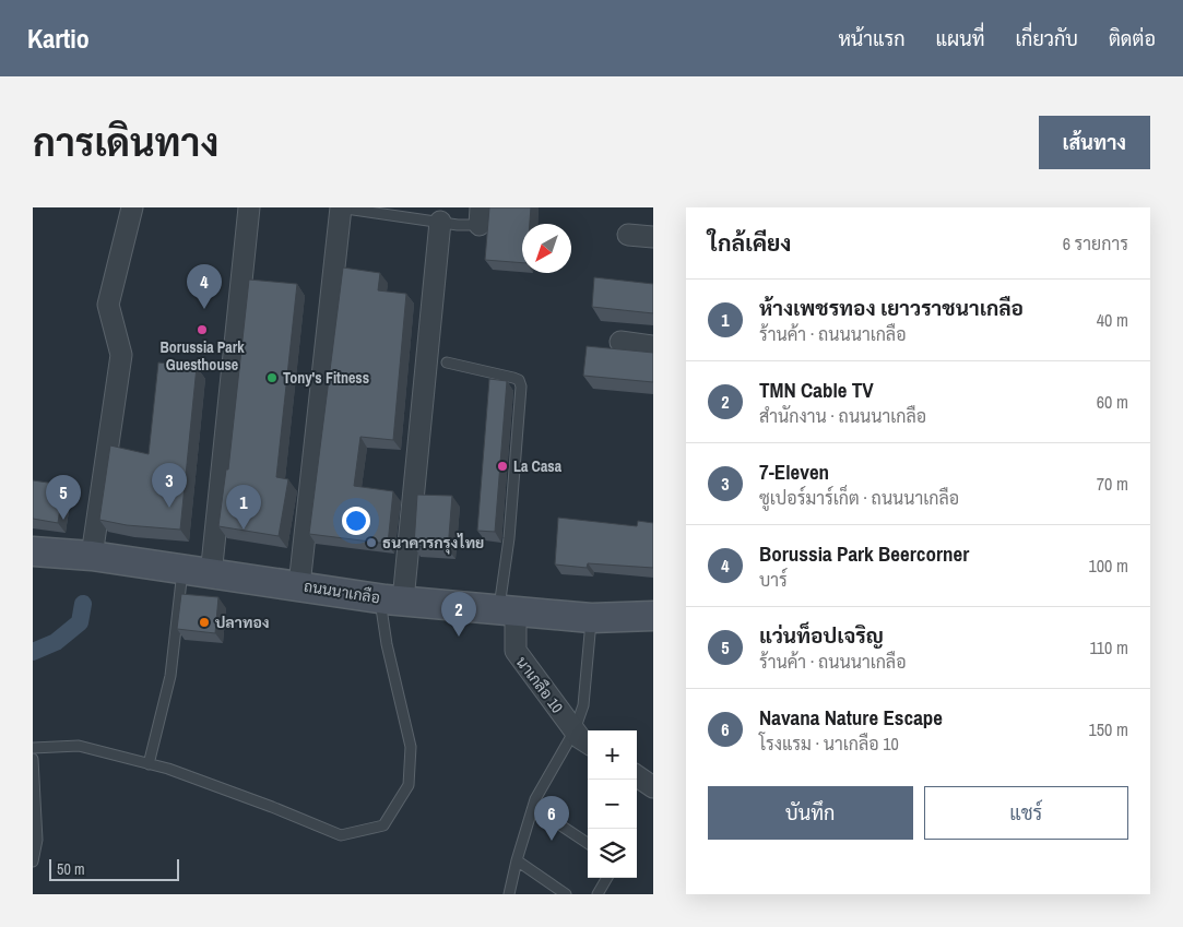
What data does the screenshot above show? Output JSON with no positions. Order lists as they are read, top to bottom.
{
  "streets": {
    "street": ["ถนนนาเกลือ", "นาเกลือ 10"]
  },
  "crossings": [
    ["ถนนนาเกลือ", "นาเกลือ 10"]
  ],
  "places": [
    "Borussia Park Guesthouse",
    "Tony's Fitness",
    "La Casa",
    "ธนาคารกรุงไทย",
    "ปลาทอง"
  ],
  "scale_bar": "50 m",
  "north": "bottom left",
  "page": {
    "header": "Kartio",
    "nav": [
      "หน้าแรก",
      "แผนที่",
      "เกี่ยวกับ",
      "ติดต่อ"
    ],
    "title": "การเดินทาง",
    "buttons": [
      "เส้นทาง",
      ["บันทึก", "แชร์"]
    ],
    "heading": ["ใกล้เคียง", "6 รายการ"],
    "pins": [
      "4",
      "3",
      "5",
      "1",
      "2",
      "6"
    ],
    "list": [
      {
        "mark": "1",
        "name": "ห้างเพชรทอง เยาวราชนาเกลือ",
        "note": "ร้านค้า · ถนนนาเกลือ",
        "value": "40 m"
      },
      {
        "mark": "2",
        "name": "TMN Cable TV",
        "note": "สำนักงาน · ถนนนาเกลือ",
        "value": "60 m"
      },
      {
        "mark": "3",
        "name": "7-Eleven",
        "note": "ซูเปอร์มาร์เก็ต · ถนนนาเกลือ",
        "value": "70 m"
      },
      {
        "mark": "4",
        "name": "Borussia Park Beercorner",
        "note": "บาร์",
        "value": "100 m"
      },
      {
        "mark": "5",
        "name": "แว่นท็อปเจริญ",
        "note": "ร้านค้า · ถนนนาเกลือ",
        "value": "110 m"
      },
      {
        "mark": "6",
        "name": "Navana Nature Escape",
        "note": "โรงแรม · นาเกลือ 10",
        "value": "150 m"
      }
    ],
    "map_buttons": ["+", "−"],
    "scale": "50 m"
  }
}
